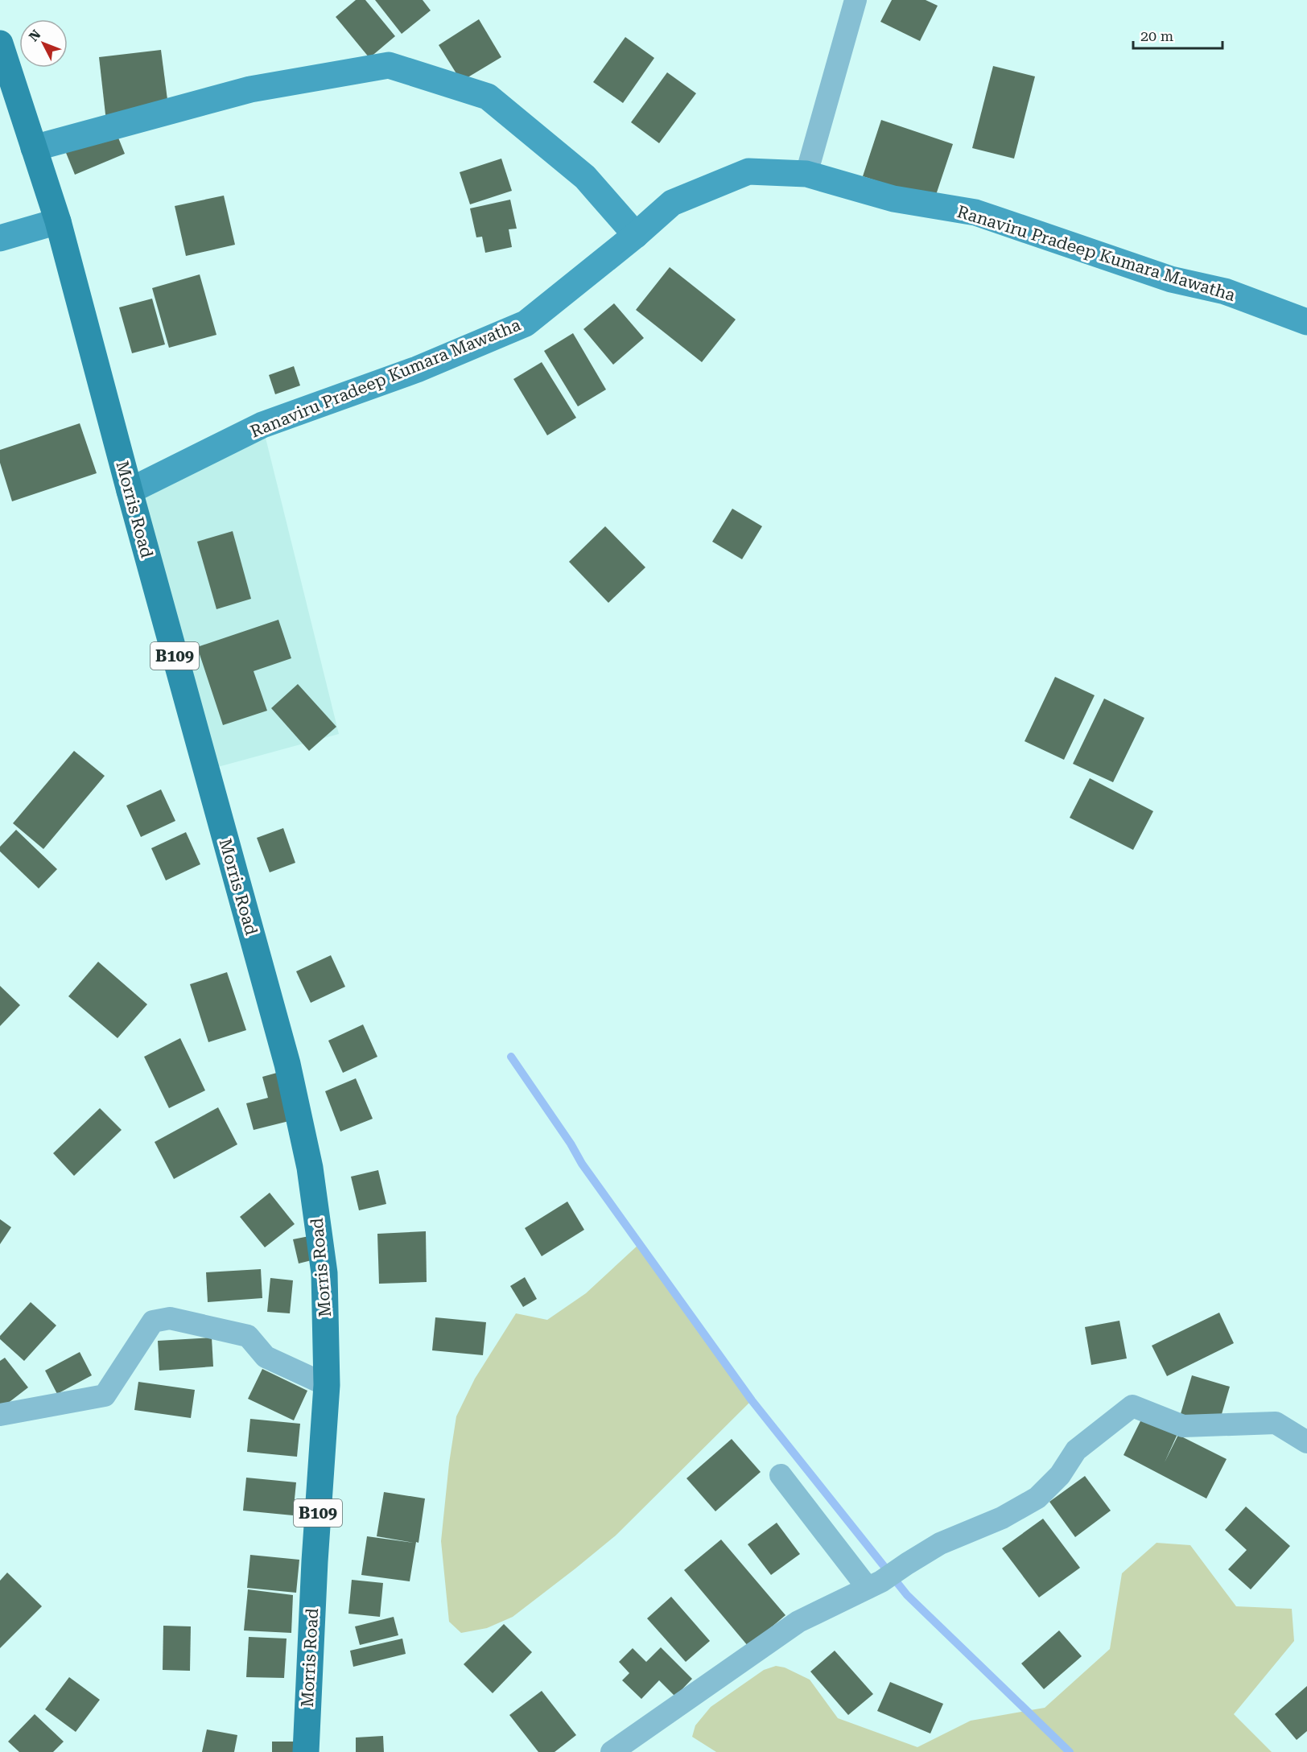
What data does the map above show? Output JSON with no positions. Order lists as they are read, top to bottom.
{
  "streets": {
    "main road": ["Morris Road", "B109"],
    "street": ["Ranaviru Pradeep Kumara Mawatha"]
  },
  "crossings": [
    ["Ranaviru Pradeep Kumara Mawatha", "Morris Road"]
  ],
  "scale_bar": "20 m",
  "north": "top left"
}
